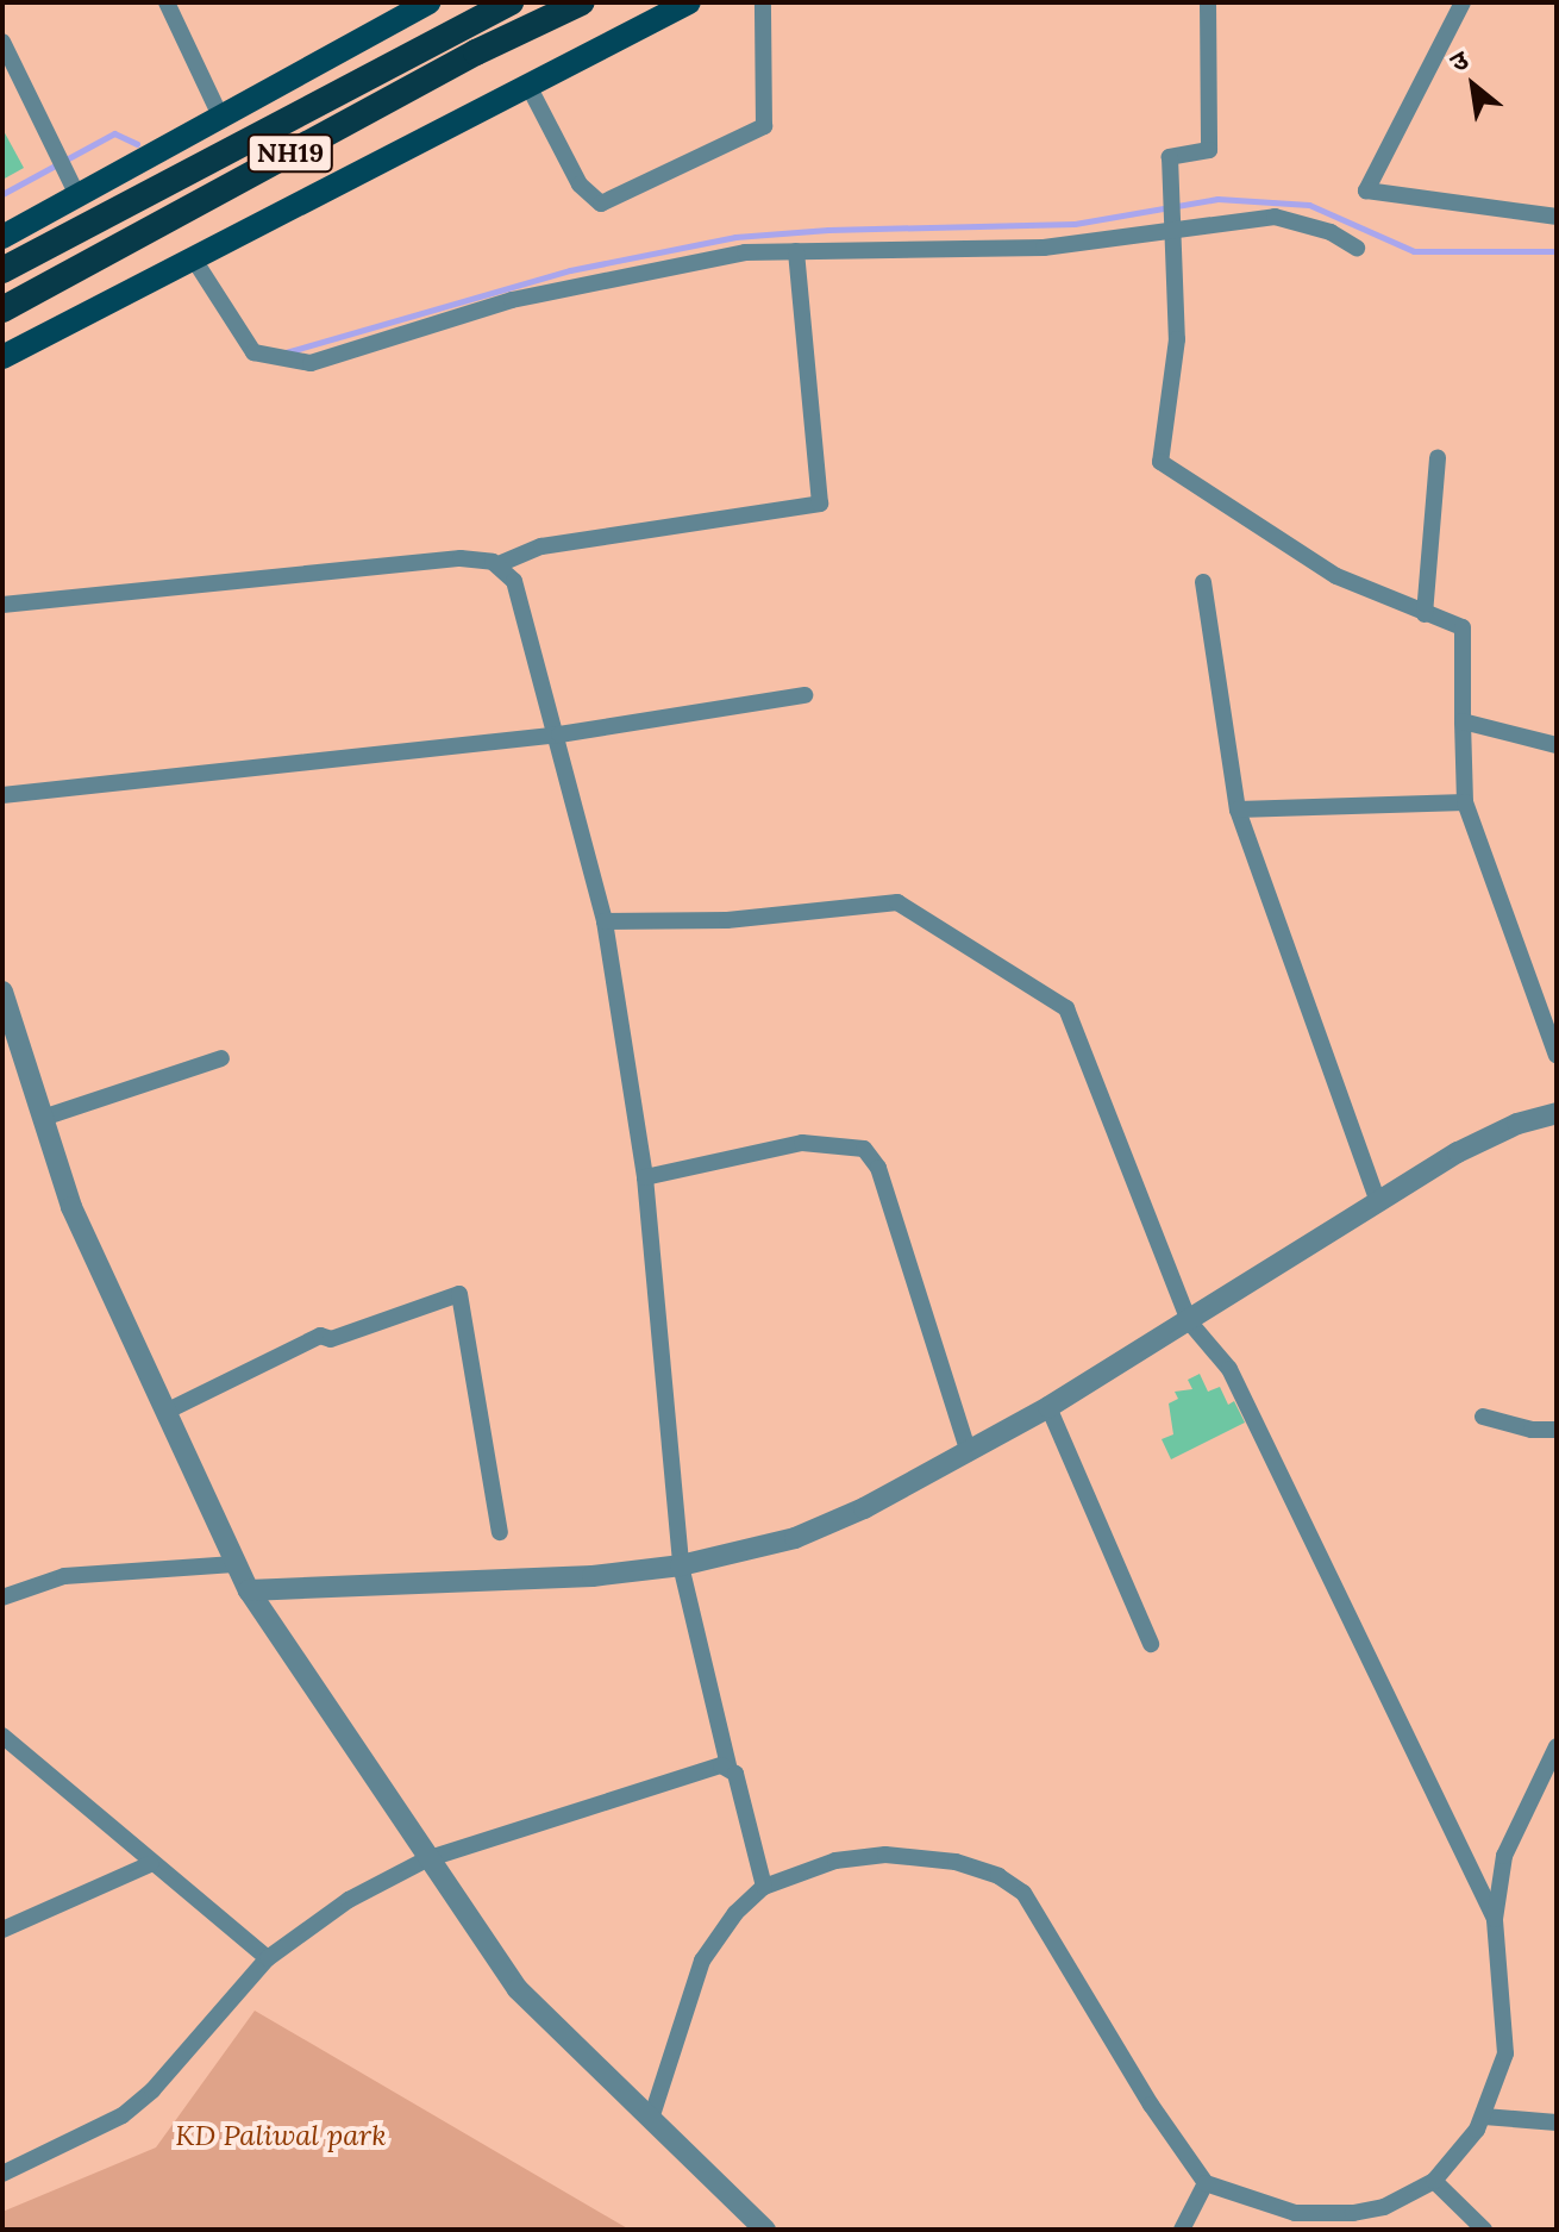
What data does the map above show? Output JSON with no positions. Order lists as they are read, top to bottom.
{
  "streets": {
    "highway": ["NH19"]
  },
  "parks": ["KD Paliwal park"],
  "north": "top left"
}
